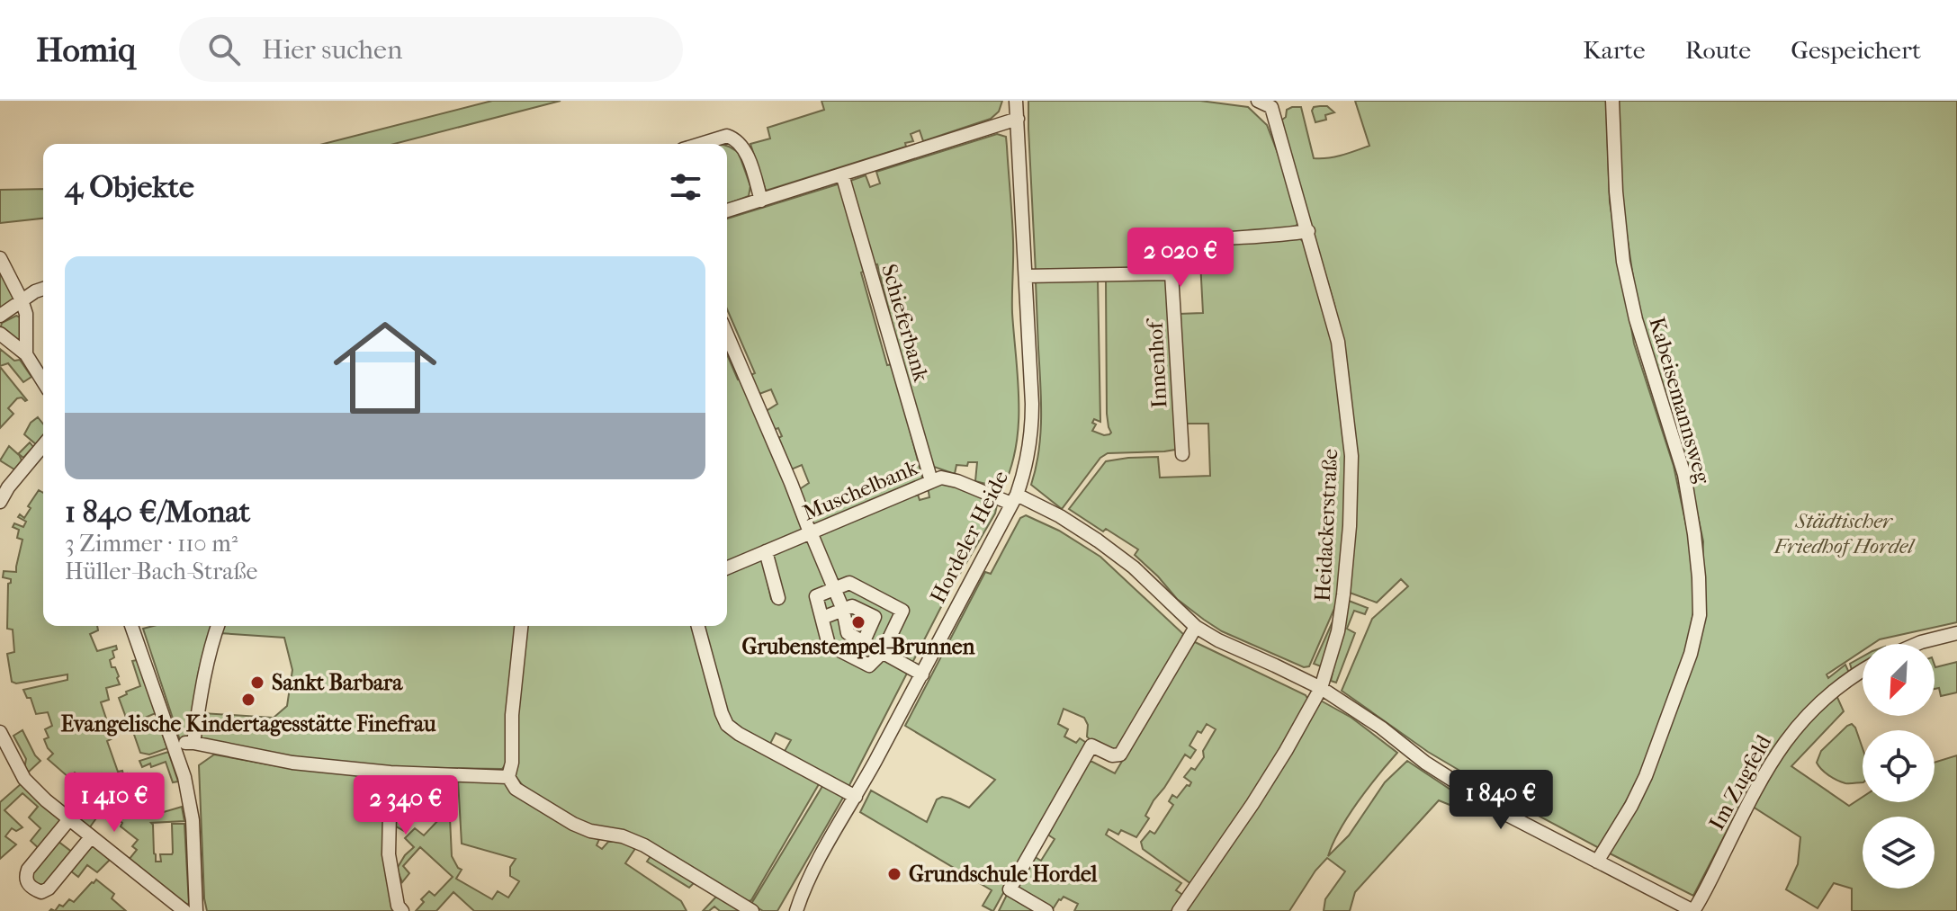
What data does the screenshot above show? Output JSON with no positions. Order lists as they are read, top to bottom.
{
  "streets": {
    "street": [
      "Schieferbank",
      "Innenhof",
      "Kabeisemannsweg",
      "Muschelbank",
      "Heidackerstraße",
      "Hordeler Heide",
      "Im Zugfeld"
    ]
  },
  "crossings": [
    ["Schieferbank", "Muschelbank"],
    ["Innenhof", "Heidackerstraße"],
    ["Kabeisemannsweg", "Muschelbank"],
    ["Muschelbank", "Heidackerstraße"],
    ["Muschelbank", "Hordeler Heide"],
    ["Muschelbank", "Im Zugfeld"]
  ],
  "parks": ["Städtischer Friedhof Hordel"],
  "places": [
    "Grubenstempel-Brunnen",
    "Sankt Barbara",
    "Evangelische Kindertagesstätte Finefrau",
    "Grundschule Hordel"
  ],
  "north": "bottom left",
  "page": {
    "header": "Homiq",
    "search": "Hier suchen",
    "nav": ["Karte", "Route", "Gespeichert"],
    "heading": "4 Objekte",
    "price": [
      "2 020 €",
      "1 840 €",
      "1 410 €",
      "2 340 €"
    ],
    "list": [
      {
        "name": "1 840 €/Monat",
        "note": "3 Zimmer · 110 m² · Hüller-Bach-Straße"
      }
    ]
  }
}
